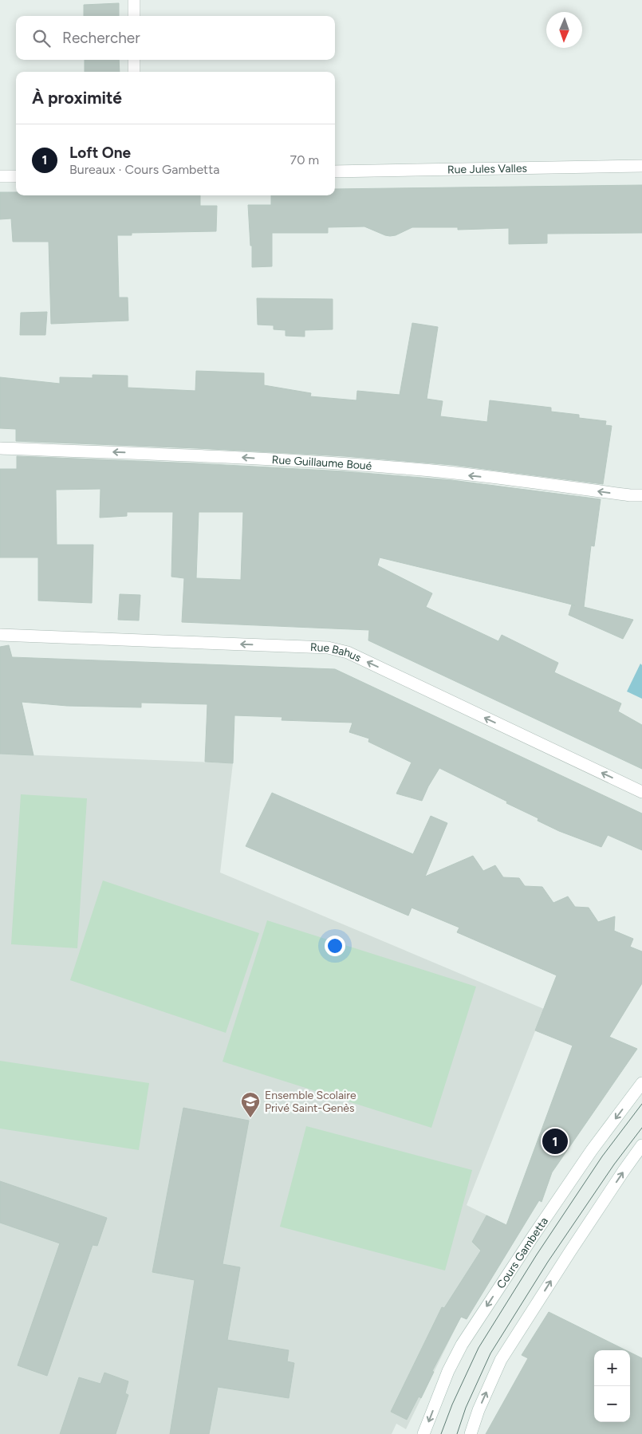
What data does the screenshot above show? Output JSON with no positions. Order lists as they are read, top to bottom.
{
  "streets": {
    "street": [
      "Rue Jules Valles",
      "Rue Guillaume Boué",
      "Rue Bahus",
      "Cours Gambetta"
    ]
  },
  "one_way": ["Rue Guillaume Boué", "Rue Bahus"],
  "places": {
    "school or university": ["Ensemble Scolaire Privé Saint-Genès"]
  },
  "north": "bottom",
  "page": {
    "search": "Rechercher",
    "heading": "À proximité",
    "list": [
      {
        "mark": "1",
        "name": "Loft One",
        "note": "Bureaux · Cours Gambetta",
        "value": "70 m"
      }
    ],
    "pins": "1",
    "map_buttons": ["+", "−"]
  }
}
